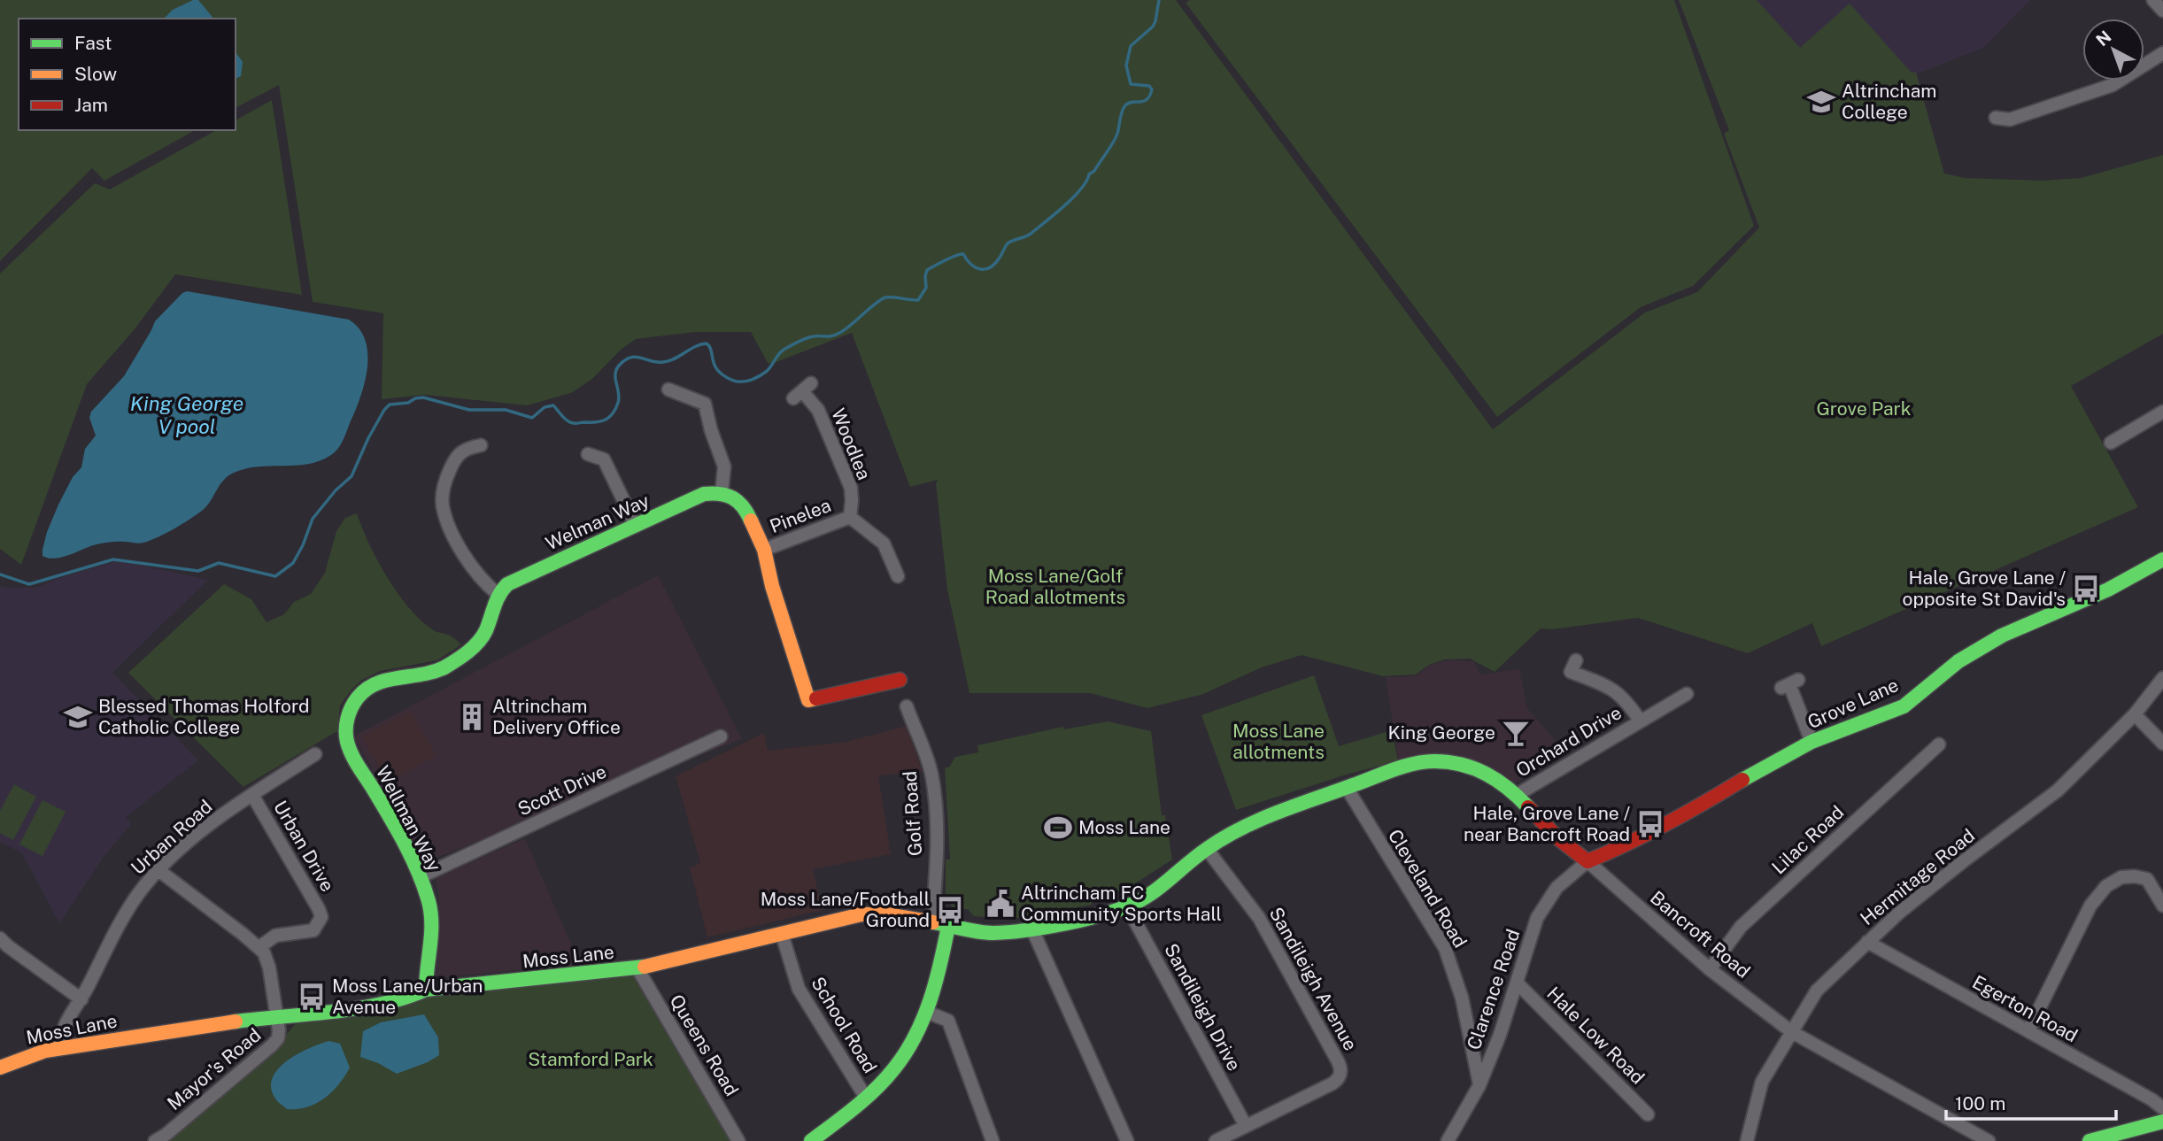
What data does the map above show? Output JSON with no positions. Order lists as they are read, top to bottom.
{
  "streets": {
    "street": [
      "Woodlea",
      "Pinelea",
      "Welman Way",
      "Grove Lane",
      "Orchard Drive",
      "Scott Drive",
      "Golf Road",
      "Wellman Way",
      "Urban Road",
      "Lilac Road",
      "Urban Drive",
      "Hermitage Road",
      "Cleveland Road",
      "Bancroft Road",
      "Moss Lane",
      "Sandileigh Avenue",
      "Clarence Road",
      "Sandileigh Drive",
      "Egerton Road",
      "School Road",
      "Hale Low Road",
      "Queens Road",
      "Mayor's Road"
    ]
  },
  "crossings": [
    ["Woodlea", "Pinelea"],
    ["Welman Way", "Wellman Way"],
    ["Grove Lane", "Bancroft Road"],
    ["Grove Lane", "Moss Lane"],
    ["Grove Lane", "Clarence Road"],
    ["Orchard Drive", "Moss Lane"],
    ["Scott Drive", "Wellman Way"],
    ["Golf Road", "Moss Lane"],
    ["Wellman Way", "Moss Lane"],
    ["Urban Road", "Urban Drive"],
    ["Urban Road", "Moss Lane"],
    ["Lilac Road", "Bancroft Road"],
    ["Urban Drive", "Mayor's Road"],
    ["Hermitage Road", "Bancroft Road"],
    ["Hermitage Road", "Egerton Road"],
    ["Cleveland Road", "Moss Lane"],
    ["Cleveland Road", "Clarence Road"],
    ["Bancroft Road", "Moss Lane"],
    ["Bancroft Road", "Clarence Road"],
    ["Moss Lane", "Sandileigh Avenue"],
    ["Moss Lane", "Clarence Road"],
    ["Moss Lane", "Sandileigh Drive"],
    ["Moss Lane", "School Road"],
    ["Moss Lane", "Queens Road"],
    ["Moss Lane", "Mayor's Road"],
    ["Sandileigh Avenue", "Sandileigh Drive"],
    ["Clarence Road", "Hale Low Road"]
  ],
  "water": ["King George V pool"],
  "parks": [
    "Grove Park",
    "Moss Lane/Golf Road allotments",
    "Moss Lane allotments",
    "Stamford Park"
  ],
  "places": {
    "school or university": ["Altrincham College", "Blessed Thomas Holford Catholic College"],
    "bus stop": [
      "Hale, Grove Lane / opposite St David's",
      "Hale, Grove Lane / near Bancroft Road",
      "Moss Lane/Football Ground",
      "Moss Lane/Urban Avenue"
    ],
    "building": ["Altrincham Delivery Office"],
    "bar": ["King George"],
    "sports": ["Moss Lane"],
    "public building": ["Altrincham FC Community Sports Hall"]
  },
  "legend": ["Fast", "Slow", "Jam"],
  "scale_bar": "100 m",
  "north": "top left"
}
